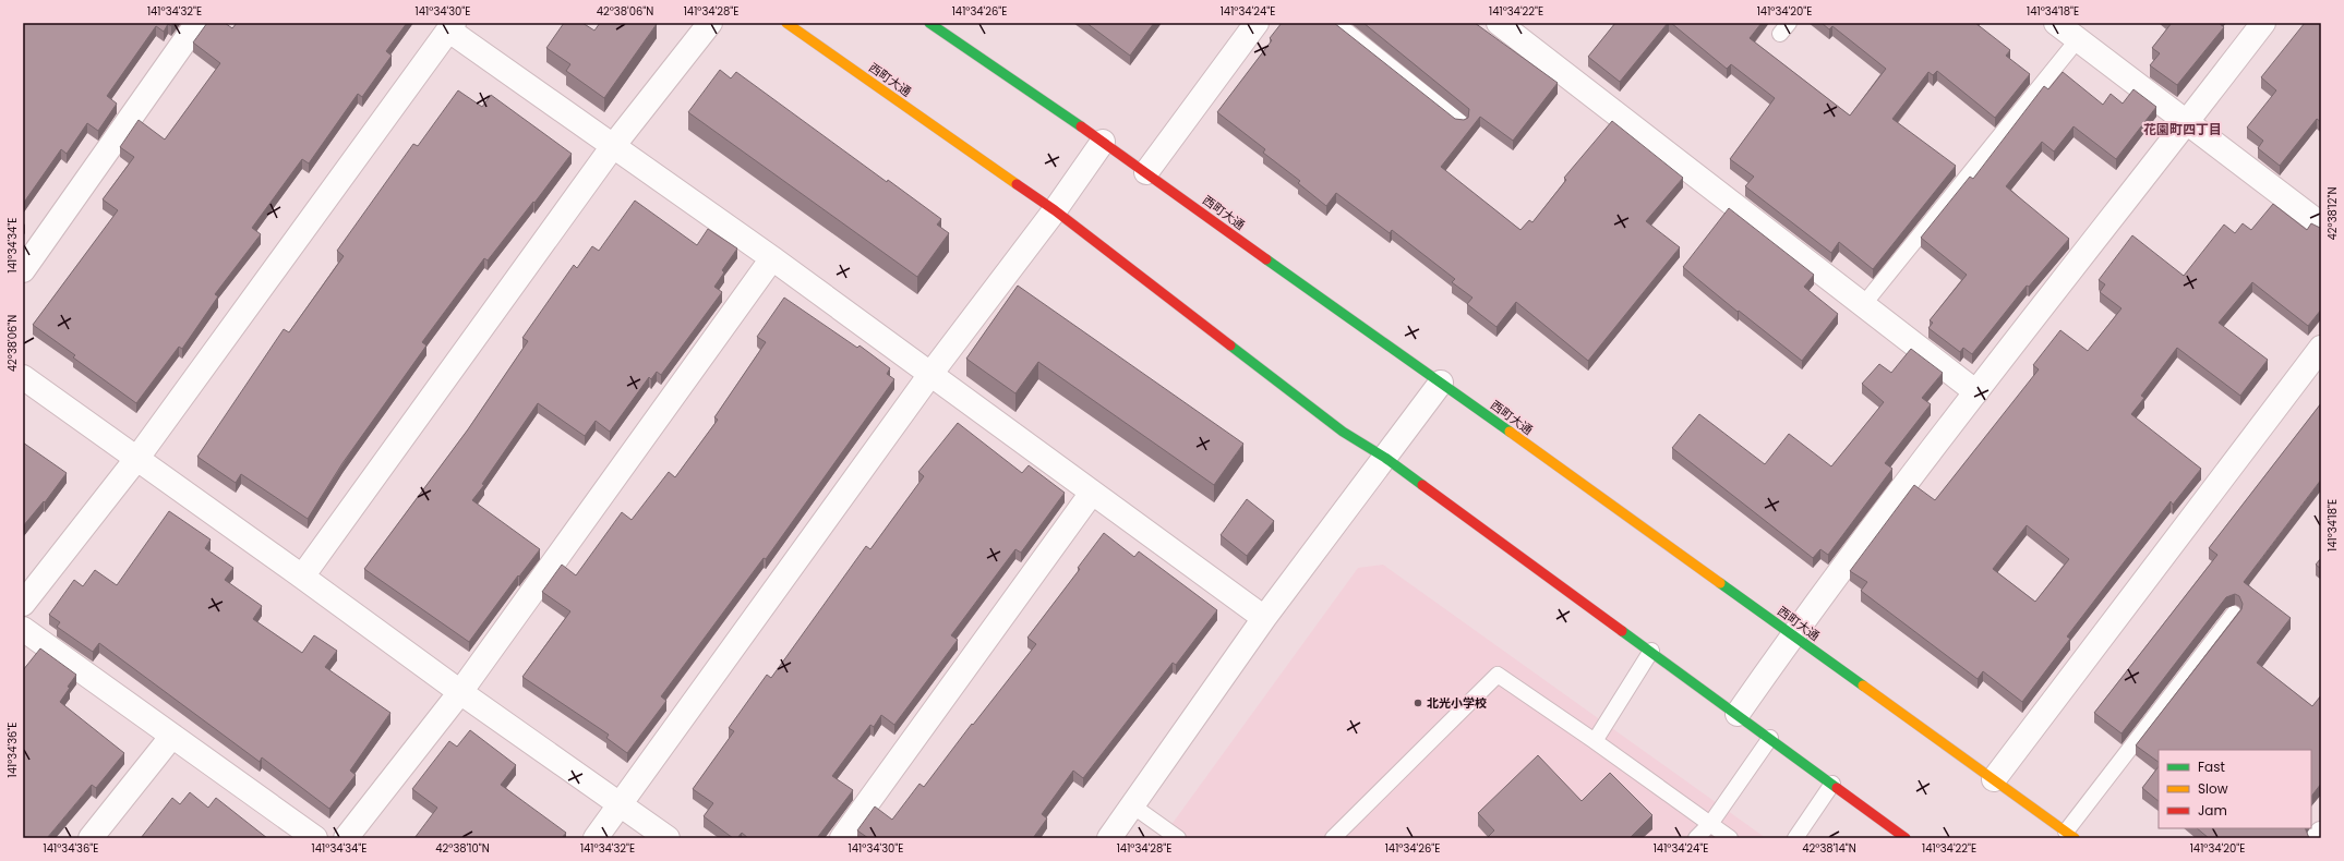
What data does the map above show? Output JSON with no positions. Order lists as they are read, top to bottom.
{
  "streets": {
    "street": ["西町大通"]
  },
  "districts": ["花園町四丁目"],
  "places": ["北光小学校"],
  "legend": ["Fast", "Slow", "Jam"],
  "coordinates": [
    "141°34'32\"E",
    "141°34'30\"E",
    "42°38'06\"N",
    "141°34'28\"E",
    "141°34'26\"E",
    "141°34'24\"E",
    "141°34'22\"E",
    "141°34'20\"E",
    "141°34'18\"E",
    "42°38'12\"N",
    "141°34'34\"E",
    "141°34'36\"E",
    "42°38'10\"N",
    "42°38'14\"N"
  ]
}
